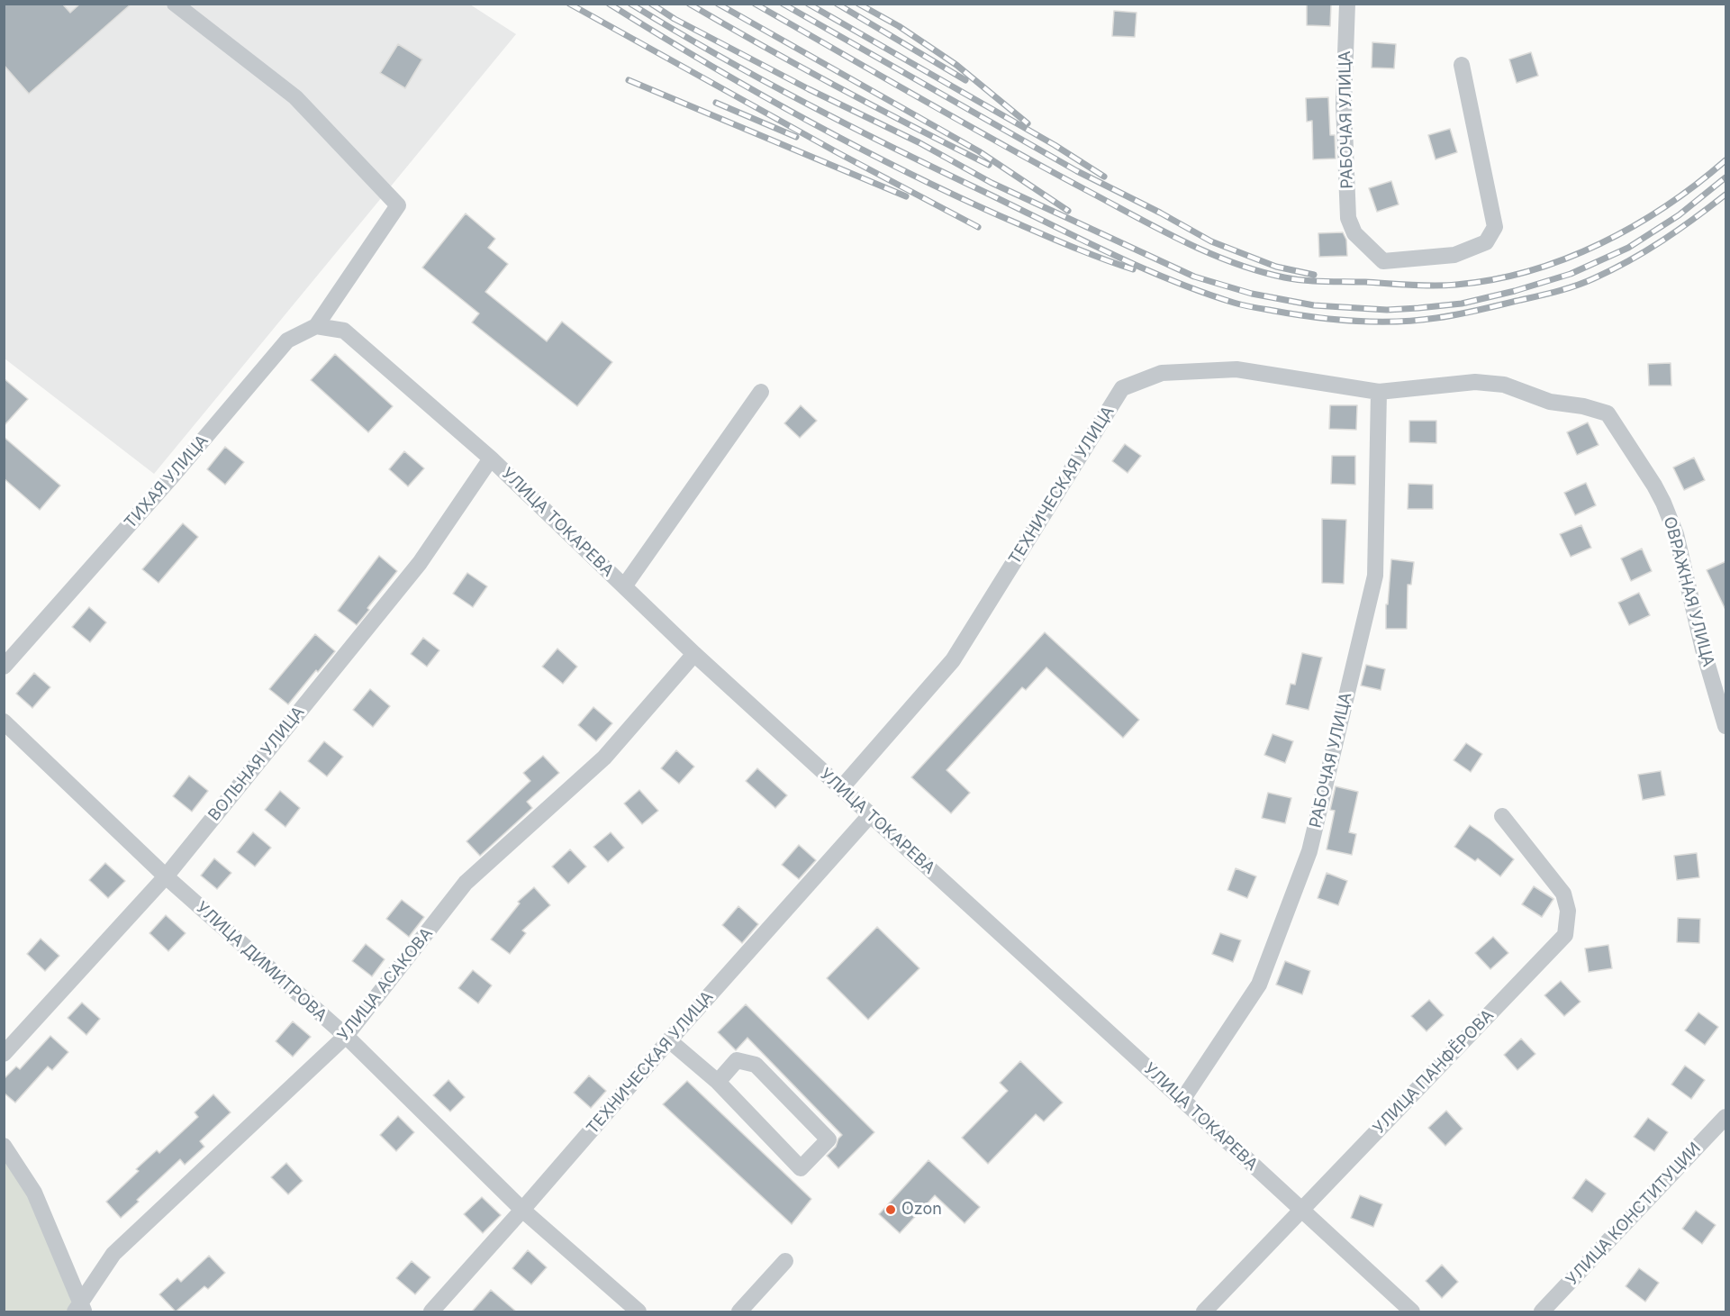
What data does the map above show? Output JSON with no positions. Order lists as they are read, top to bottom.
{
  "streets": {
    "street": [
      "РАБОЧАЯ УЛИЦА",
      "ТИХАЯ УЛИЦА",
      "ТЕХНИЧЕСКАЯ УЛИЦА",
      "УЛИЦА ТОКАРЕВА",
      "ОВРАЖНАЯ УЛИЦА",
      "ВОЛЬНАЯ УЛИЦА",
      "УЛИЦА ДИМИТРОВА",
      "УЛИЦА АСАКОВА",
      "УЛИЦА ПАНФЁРОВА",
      "УЛИЦА КОНСТИТУЦИИ"
    ]
  },
  "crossings": [
    ["РАБОЧАЯ УЛИЦА", "ТЕХНИЧЕСКАЯ УЛИЦА"],
    ["РАБОЧАЯ УЛИЦА", "УЛИЦА ТОКАРЕВА"],
    ["РАБОЧАЯ УЛИЦА", "ОВРАЖНАЯ УЛИЦА"],
    ["ТИХАЯ УЛИЦА", "УЛИЦА ТОКАРЕВА"],
    ["ТЕХНИЧЕСКАЯ УЛИЦА", "УЛИЦА ТОКАРЕВА"],
    ["ТЕХНИЧЕСКАЯ УЛИЦА", "ОВРАЖНАЯ УЛИЦА"],
    ["ТЕХНИЧЕСКАЯ УЛИЦА", "УЛИЦА ДИМИТРОВА"],
    ["УЛИЦА ТОКАРЕВА", "ВОЛЬНАЯ УЛИЦА"],
    ["УЛИЦА ТОКАРЕВА", "УЛИЦА АСАКОВА"],
    ["УЛИЦА ТОКАРЕВА", "УЛИЦА ПАНФЁРОВА"],
    ["ВОЛЬНАЯ УЛИЦА", "УЛИЦА ДИМИТРОВА"],
    ["УЛИЦА ДИМИТРОВА", "УЛИЦА АСАКОВА"]
  ],
  "places": ["Ozon"]
}
